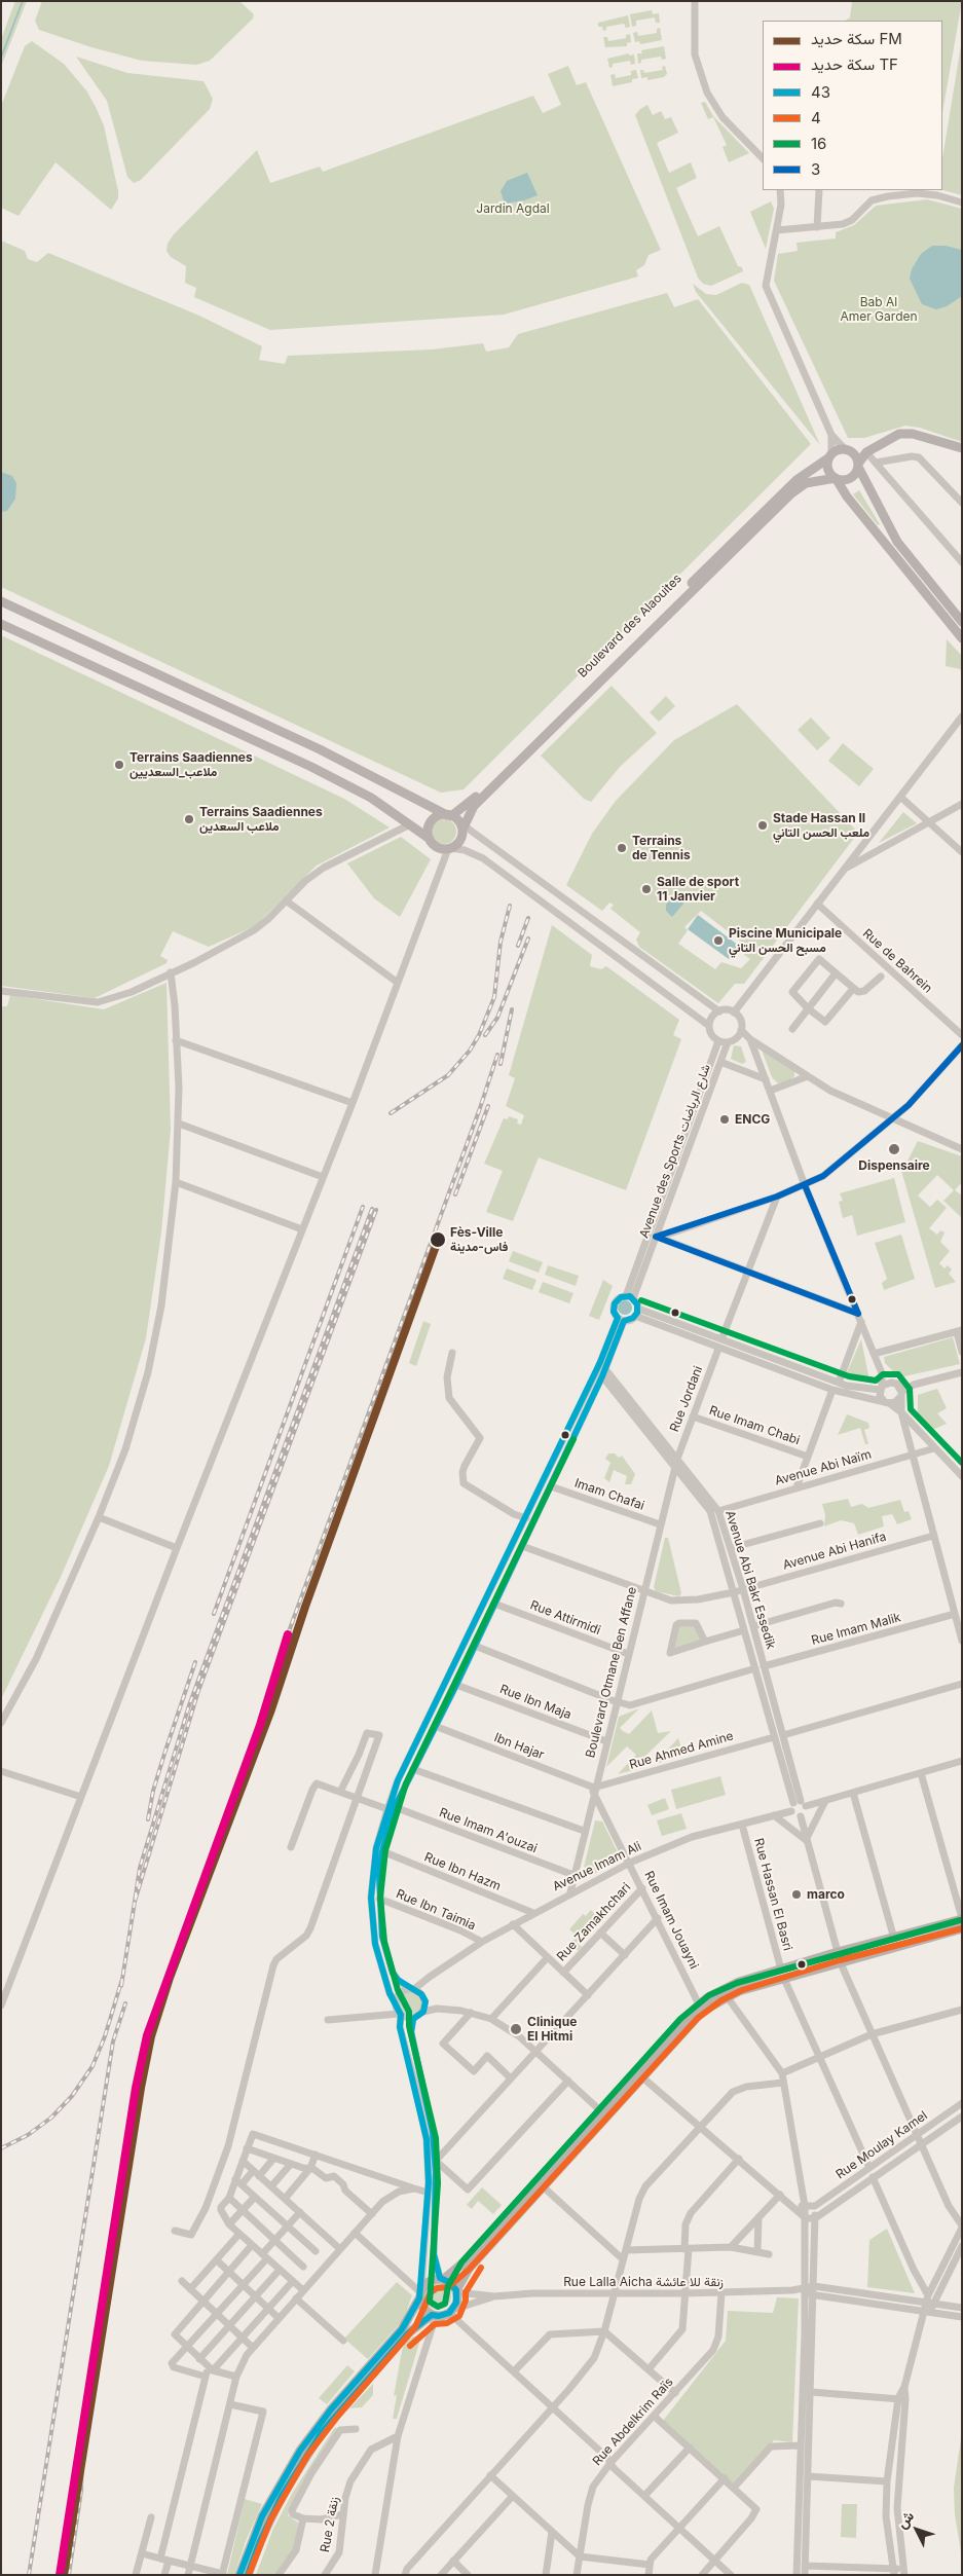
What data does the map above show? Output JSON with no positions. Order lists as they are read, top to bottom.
{
  "streets": {
    "main road": ["Boulevard des Alaouites"],
    "street": [
      "Rue de Bahrein",
      "Avenue des Sports شارع الرياضات",
      "Rue Jordani",
      "Rue Imam Chabi",
      "Avenue Abi Naïm",
      "Imam Chafai",
      "Avenue Abi Hanifa",
      "Avenue Abi Bakr Essedik",
      "Rue Attirmidi",
      "Rue Imam Malik",
      "Boulevard Otmane Ben Affane",
      "Rue Ibn Maja",
      "Ibn Hajar",
      "Rue Ahmed Amine",
      "Rue Imam A'ouzai",
      "Avenue Imam Ali",
      "Rue Ibn Hazm",
      "Rue Hassan El Basri",
      "Rue Ibn Taimia",
      "Rue Imam Jouayni",
      "Rue Zamakhchari",
      "Rue Moulay Kamel",
      "Rue Lalla Aicha زنقة للا عائشة",
      "Rue Abdelkrim Raïs",
      "Rue 2 زنقة"
    ]
  },
  "crossings": [
    ["Rue Jordani", "Rue Imam Chabi"],
    ["Rue Jordani", "Avenue Abi Bakr Essedik"],
    ["Rue Jordani", "Boulevard Otmane Ben Affane"],
    ["Avenue Abi Naïm", "Avenue Abi Bakr Essedik"],
    ["Imam Chafai", "Boulevard Otmane Ben Affane"],
    ["Avenue Abi Hanifa", "Avenue Abi Bakr Essedik"],
    ["Avenue Abi Bakr Essedik", "Rue Imam Malik"],
    ["Avenue Abi Bakr Essedik", "Boulevard Otmane Ben Affane"],
    ["Avenue Abi Bakr Essedik", "Rue Ahmed Amine"],
    ["Rue Attirmidi", "Boulevard Otmane Ben Affane"],
    ["Boulevard Otmane Ben Affane", "Rue Ibn Maja"],
    ["Boulevard Otmane Ben Affane", "Ibn Hajar"],
    ["Boulevard Otmane Ben Affane", "Rue Ahmed Amine"],
    ["Boulevard Otmane Ben Affane", "Rue Imam A'ouzai"],
    ["Boulevard Otmane Ben Affane", "Avenue Imam Ali"],
    ["Boulevard Otmane Ben Affane", "Rue Imam Jouayni"],
    ["Ibn Hajar", "Rue Ahmed Amine"],
    ["Ibn Hajar", "Rue Imam Jouayni"],
    ["Rue Ahmed Amine", "Rue Imam Jouayni"],
    ["Avenue Imam Ali", "Rue Ibn Hazm"],
    ["Avenue Imam Ali", "Rue Hassan El Basri"],
    ["Avenue Imam Ali", "Rue Ibn Taimia"],
    ["Avenue Imam Ali", "Rue Imam Jouayni"],
    ["Rue Hassan El Basri", "Rue Moulay Kamel"],
    ["Rue Imam Jouayni", "Rue Zamakhchari"],
    ["Rue Lalla Aicha زنقة للا عائشة", "Rue Abdelkrim Raïs"]
  ],
  "parks": ["Jardin Agdal", "Bab Al Amer Garden"],
  "places": [
    "Terrains Saadiennes ملاعب_السعديين",
    "Terrains Saadiennes ملاعب السعدين",
    "Stade Hassan II ملعب الحسن التاني",
    "Terrains de Tennis",
    "Salle de sport 11 Janvier",
    "Piscine Municipale مسبح الحسن التاني",
    "ENCG",
    "Dispensaire",
    "Fès-Ville فاس-مدينة",
    "marco",
    "Clinique El Hitmi"
  ],
  "lines": [
    "transit line 3",
    "rail line FM",
    "transit line 43",
    "transit line 16",
    "rail line TF",
    "transit line 4"
  ],
  "legend": [
    "سكة حديد FM",
    "سكة حديد TF",
    "43",
    "4",
    "16",
    "3"
  ],
  "north": "top left"
}
